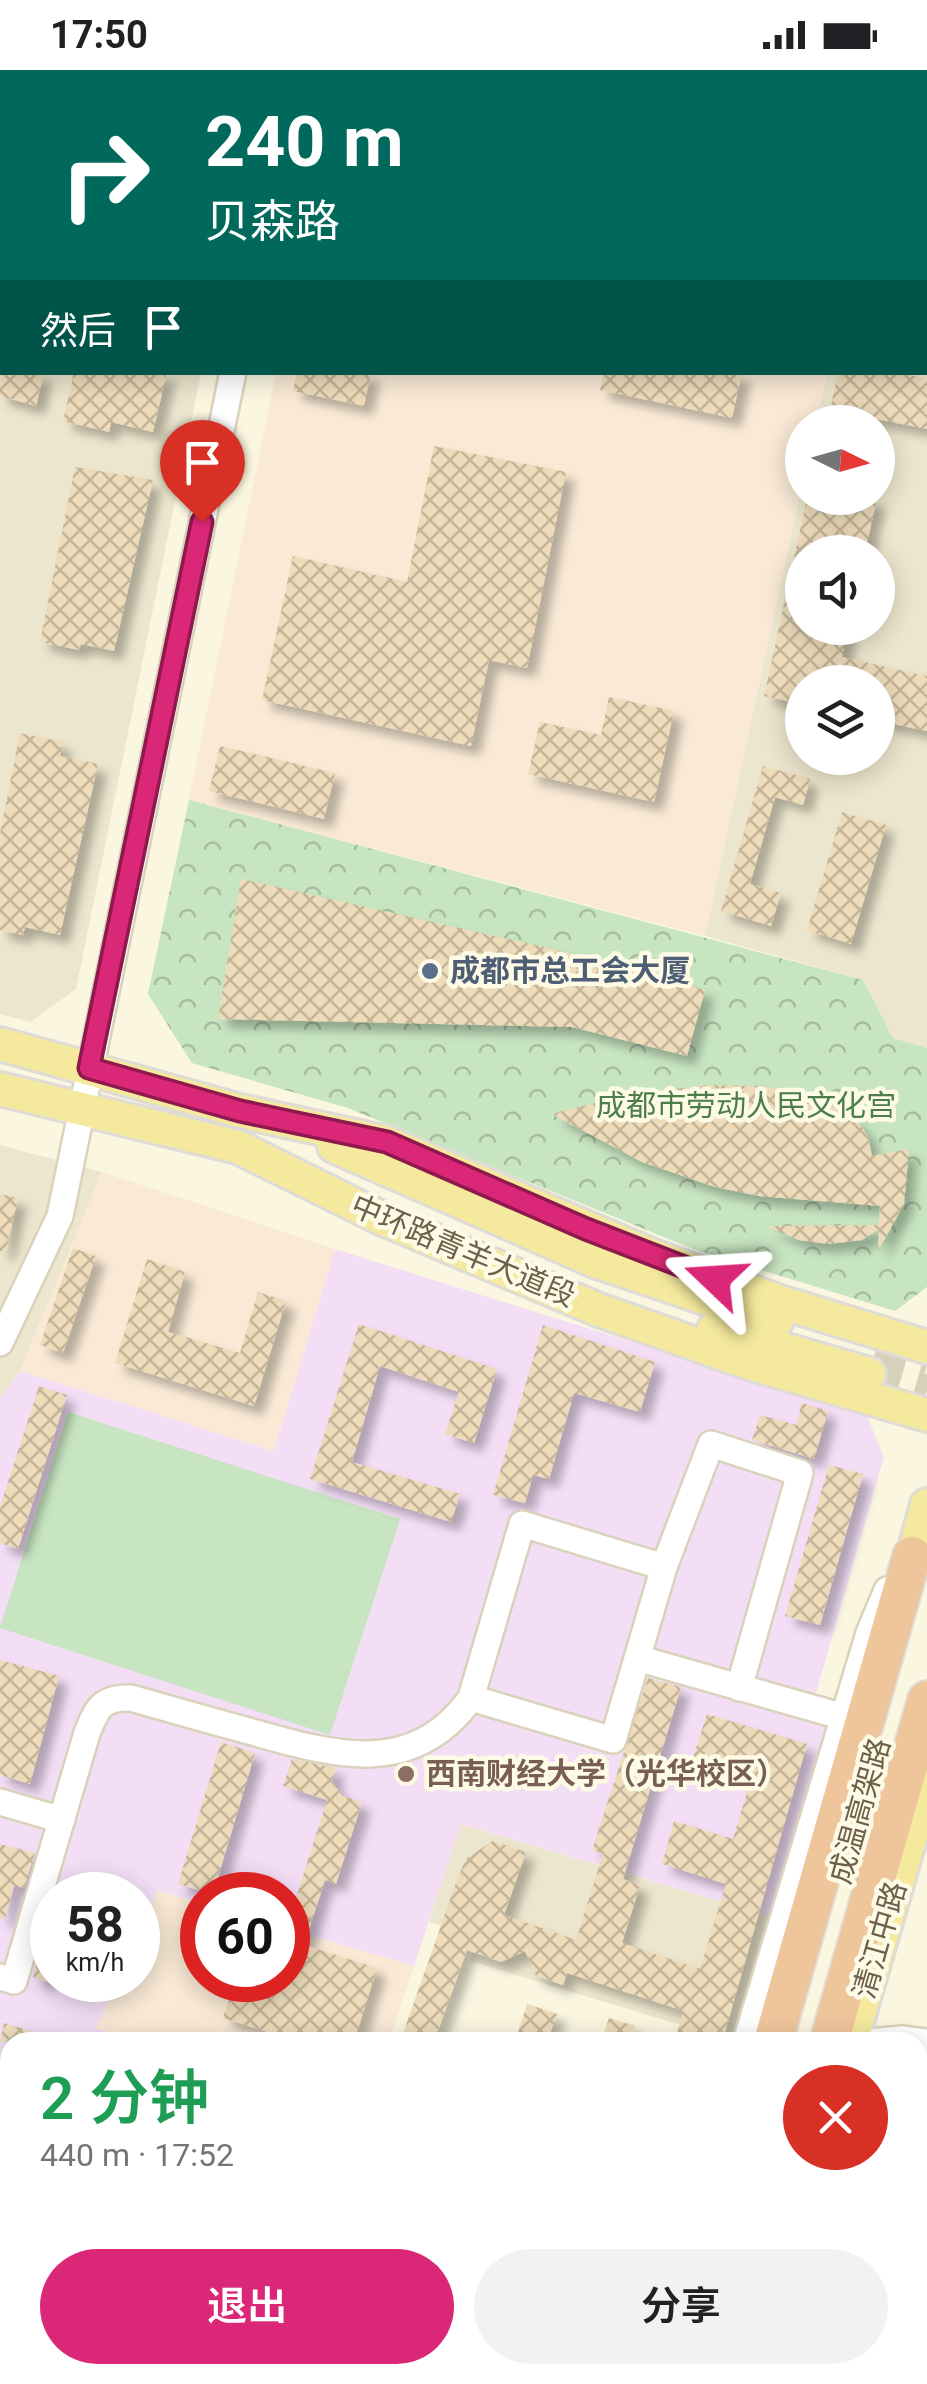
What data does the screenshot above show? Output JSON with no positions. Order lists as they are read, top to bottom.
{
  "streets": {
    "highway": ["成温高架路"],
    "main road": ["中环路青羊大道段", "清江中路"]
  },
  "parks": ["成都市劳动人民文化宫"],
  "places": ["成都市总工会大厦", "西南财经大学（光华校区）"],
  "north": "right",
  "page": {
    "status": "17:50",
    "turn": ["240 m", "贝森路"],
    "then": "然后",
    "speed": "58 km/h",
    "limit": "60",
    "heading": ["2 分钟", "440 m · 17:52"],
    "buttons": ["退出", "分享"]
  }
}
